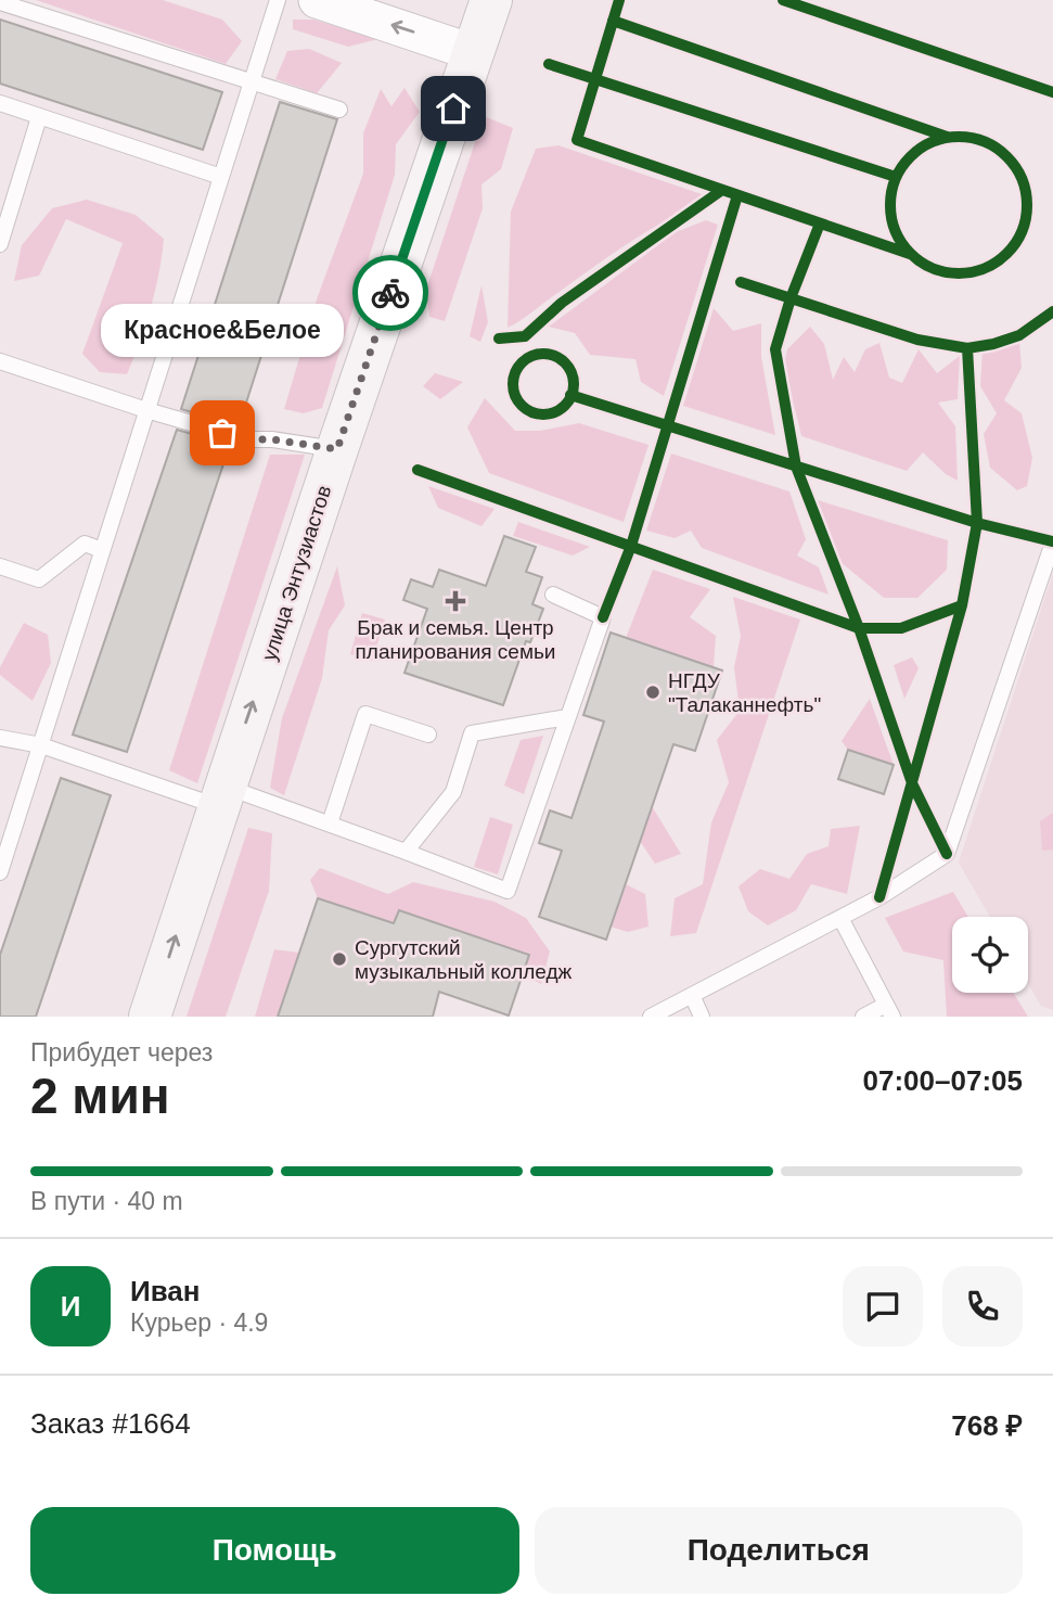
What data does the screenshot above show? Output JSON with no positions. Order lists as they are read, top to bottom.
{
  "streets": {
    "main road": ["улица Энтузиастов"]
  },
  "one_way": ["улица Энтузиастов"],
  "places": {
    "other": ["Красное&Белое", "НГДУ \"Талаканнефть\"", "Сургутский музыкальный колледж"],
    "health": ["Брак и семья. Центр планирования семьи"]
  },
  "page": {
    "bubble": "Красное&Белое",
    "heading": ["2 мин", "Прибудет через", "07:00–07:05"],
    "panel": [
      "Иван",
      "Курьер · 4.9",
      "Заказ #1664",
      "768 ₽"
    ],
    "bar": "В пути · 40 m",
    "round": "И",
    "buttons": ["Помощь", "Поделиться"]
  }
}
